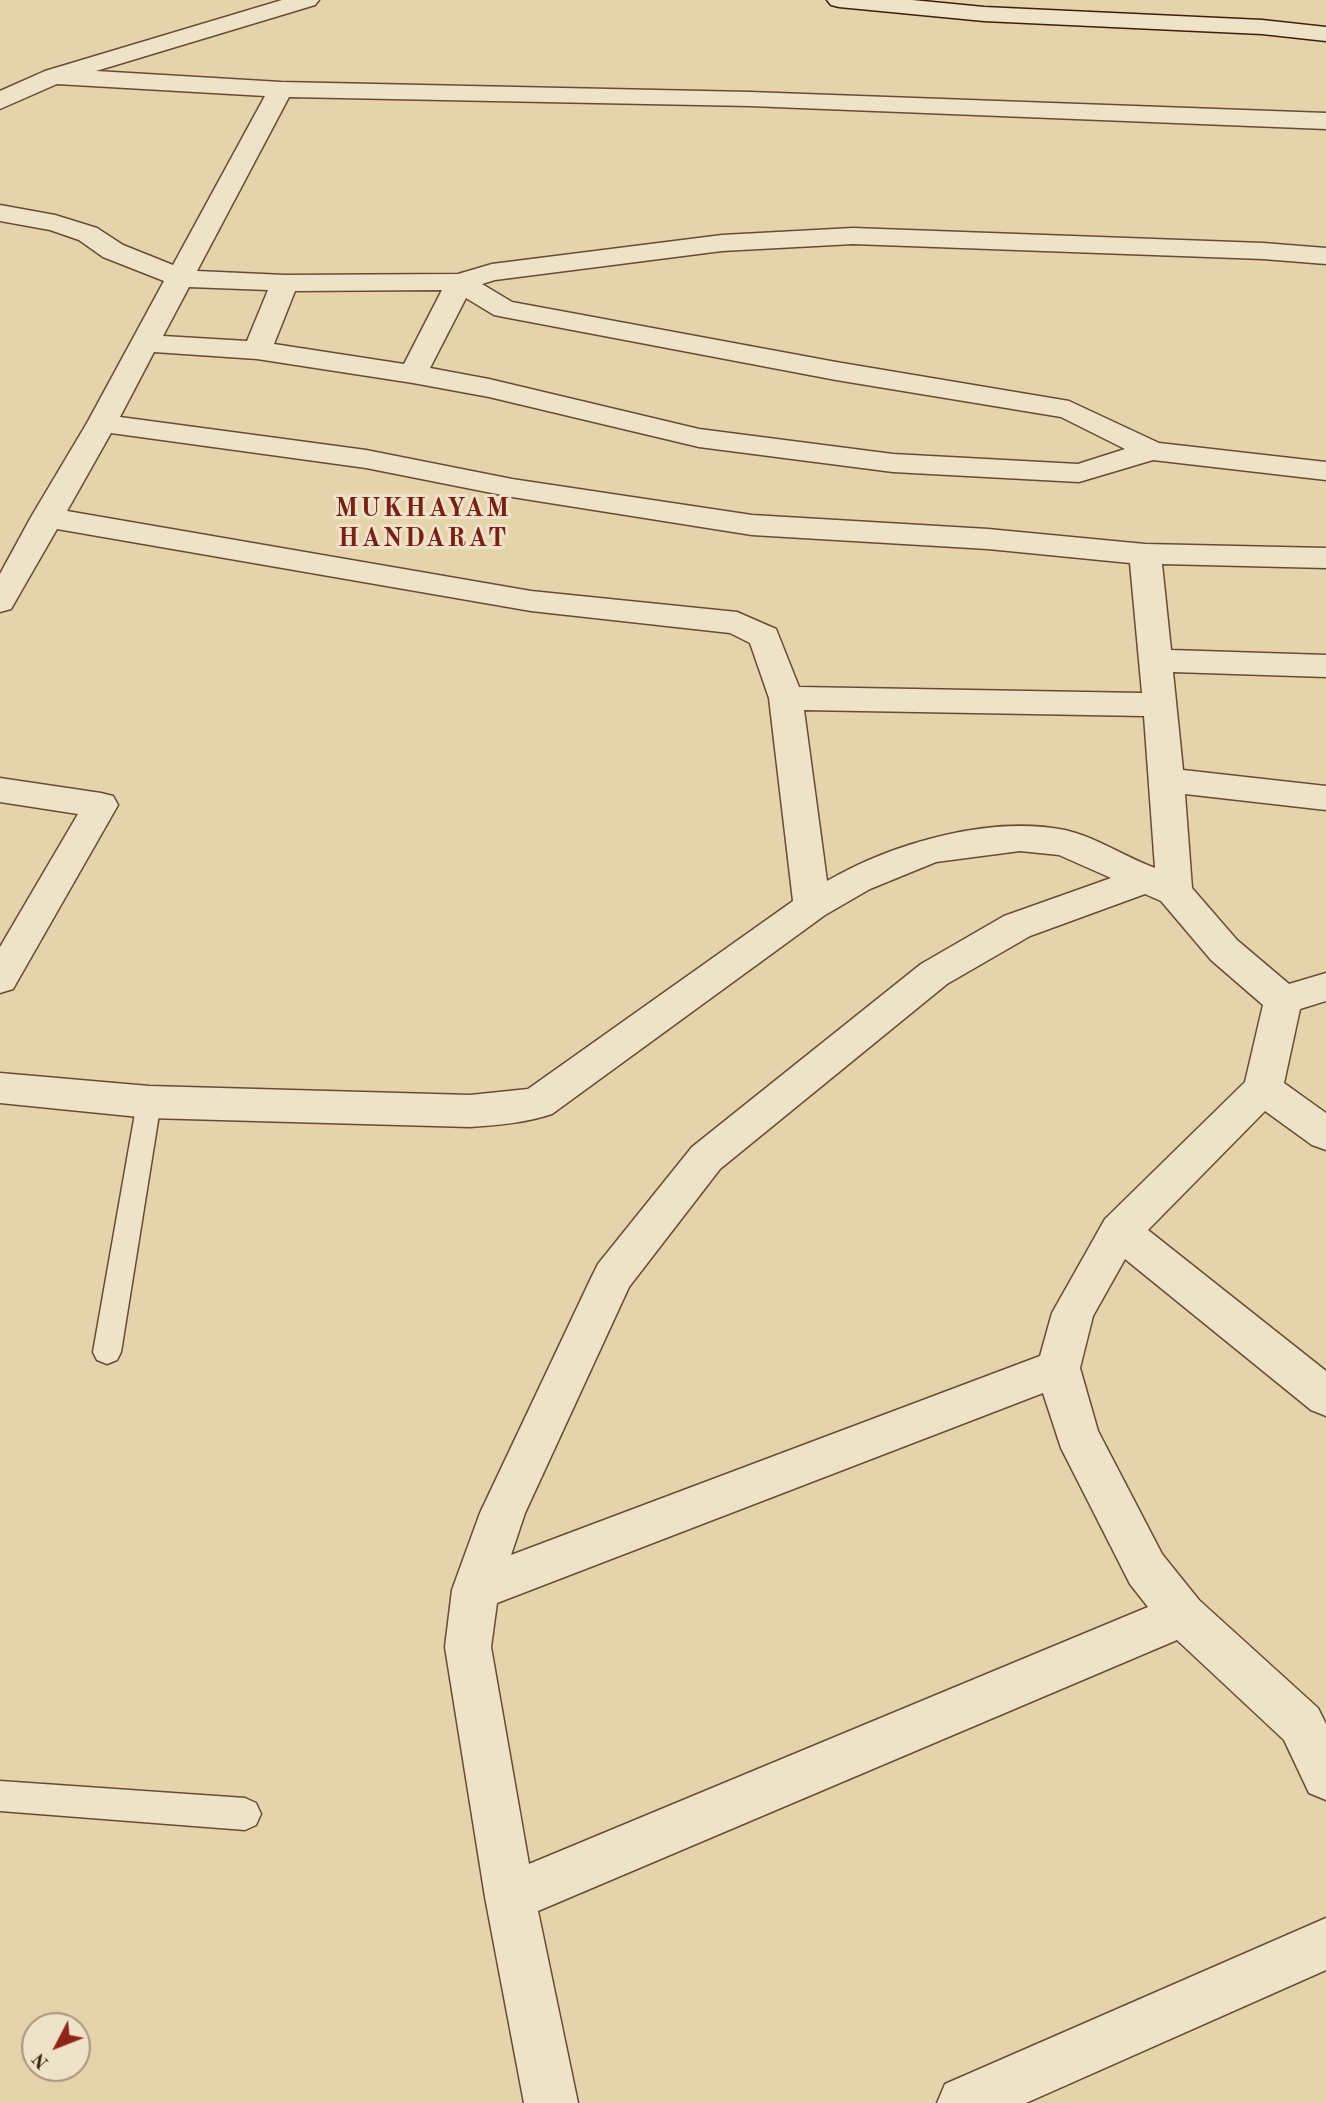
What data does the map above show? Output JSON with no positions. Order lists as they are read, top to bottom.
{
  "districts": ["MUKHAYAM HANDARAT"],
  "north": "bottom left"
}
